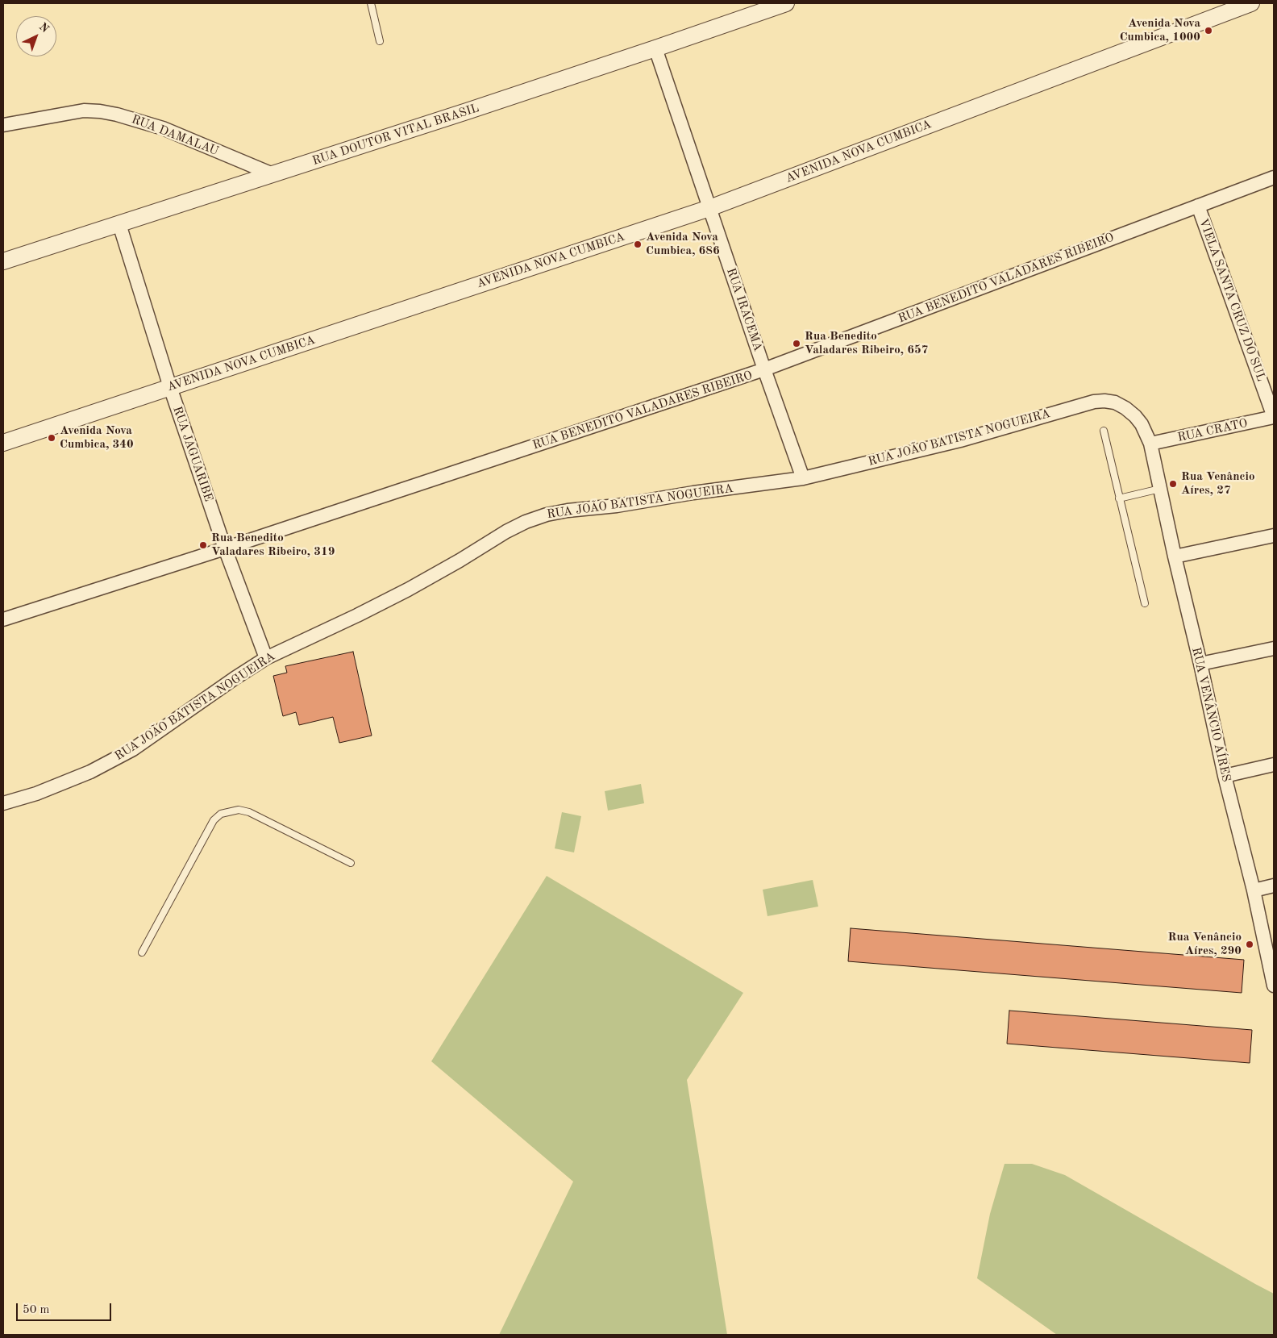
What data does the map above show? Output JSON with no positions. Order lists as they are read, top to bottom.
{
  "streets": {
    "street": [
      "RUA DOUTOR VITAL BRASIL",
      "RUA DAMALAU",
      "AVENIDA NOVA CUMBICA",
      "RUA BENEDITO VALADARES RIBEIRO",
      "VIELA SANTA CRUZ DO SUL",
      "RUA IRACEMA",
      "RUA CRATO",
      "RUA JOÃO BATISTA NOGUEIRA",
      "RUA JAGUARIBE",
      "RUA VENÂNCIO AÍRES"
    ]
  },
  "crossings": [
    ["RUA DOUTOR VITAL BRASIL", "RUA DAMALAU"],
    ["RUA DOUTOR VITAL BRASIL", "RUA IRACEMA"],
    ["RUA DOUTOR VITAL BRASIL", "RUA JAGUARIBE"],
    ["AVENIDA NOVA CUMBICA", "RUA IRACEMA"],
    ["AVENIDA NOVA CUMBICA", "RUA JAGUARIBE"],
    ["RUA BENEDITO VALADARES RIBEIRO", "VIELA SANTA CRUZ DO SUL"],
    ["RUA BENEDITO VALADARES RIBEIRO", "RUA IRACEMA"],
    ["RUA BENEDITO VALADARES RIBEIRO", "RUA JAGUARIBE"],
    ["VIELA SANTA CRUZ DO SUL", "RUA CRATO"],
    ["RUA IRACEMA", "RUA JOÃO BATISTA NOGUEIRA"],
    ["RUA CRATO", "RUA JOÃO BATISTA NOGUEIRA"],
    ["RUA CRATO", "RUA VENÂNCIO AÍRES"],
    ["RUA JOÃO BATISTA NOGUEIRA", "RUA JAGUARIBE"],
    ["RUA JOÃO BATISTA NOGUEIRA", "RUA VENÂNCIO AÍRES"]
  ],
  "places": [
    "Avenida Nova Cumbica, 1000",
    "Avenida Nova Cumbica, 686",
    "Rua Benedito Valadares Ribeiro, 657",
    "Avenida Nova Cumbica, 340",
    "Rua Venâncio Aíres, 27",
    "Rua Benedito Valadares Ribeiro, 319",
    "Rua Venâncio Aíres, 290"
  ],
  "scale_bar": "50 m",
  "north": "top right"
}
